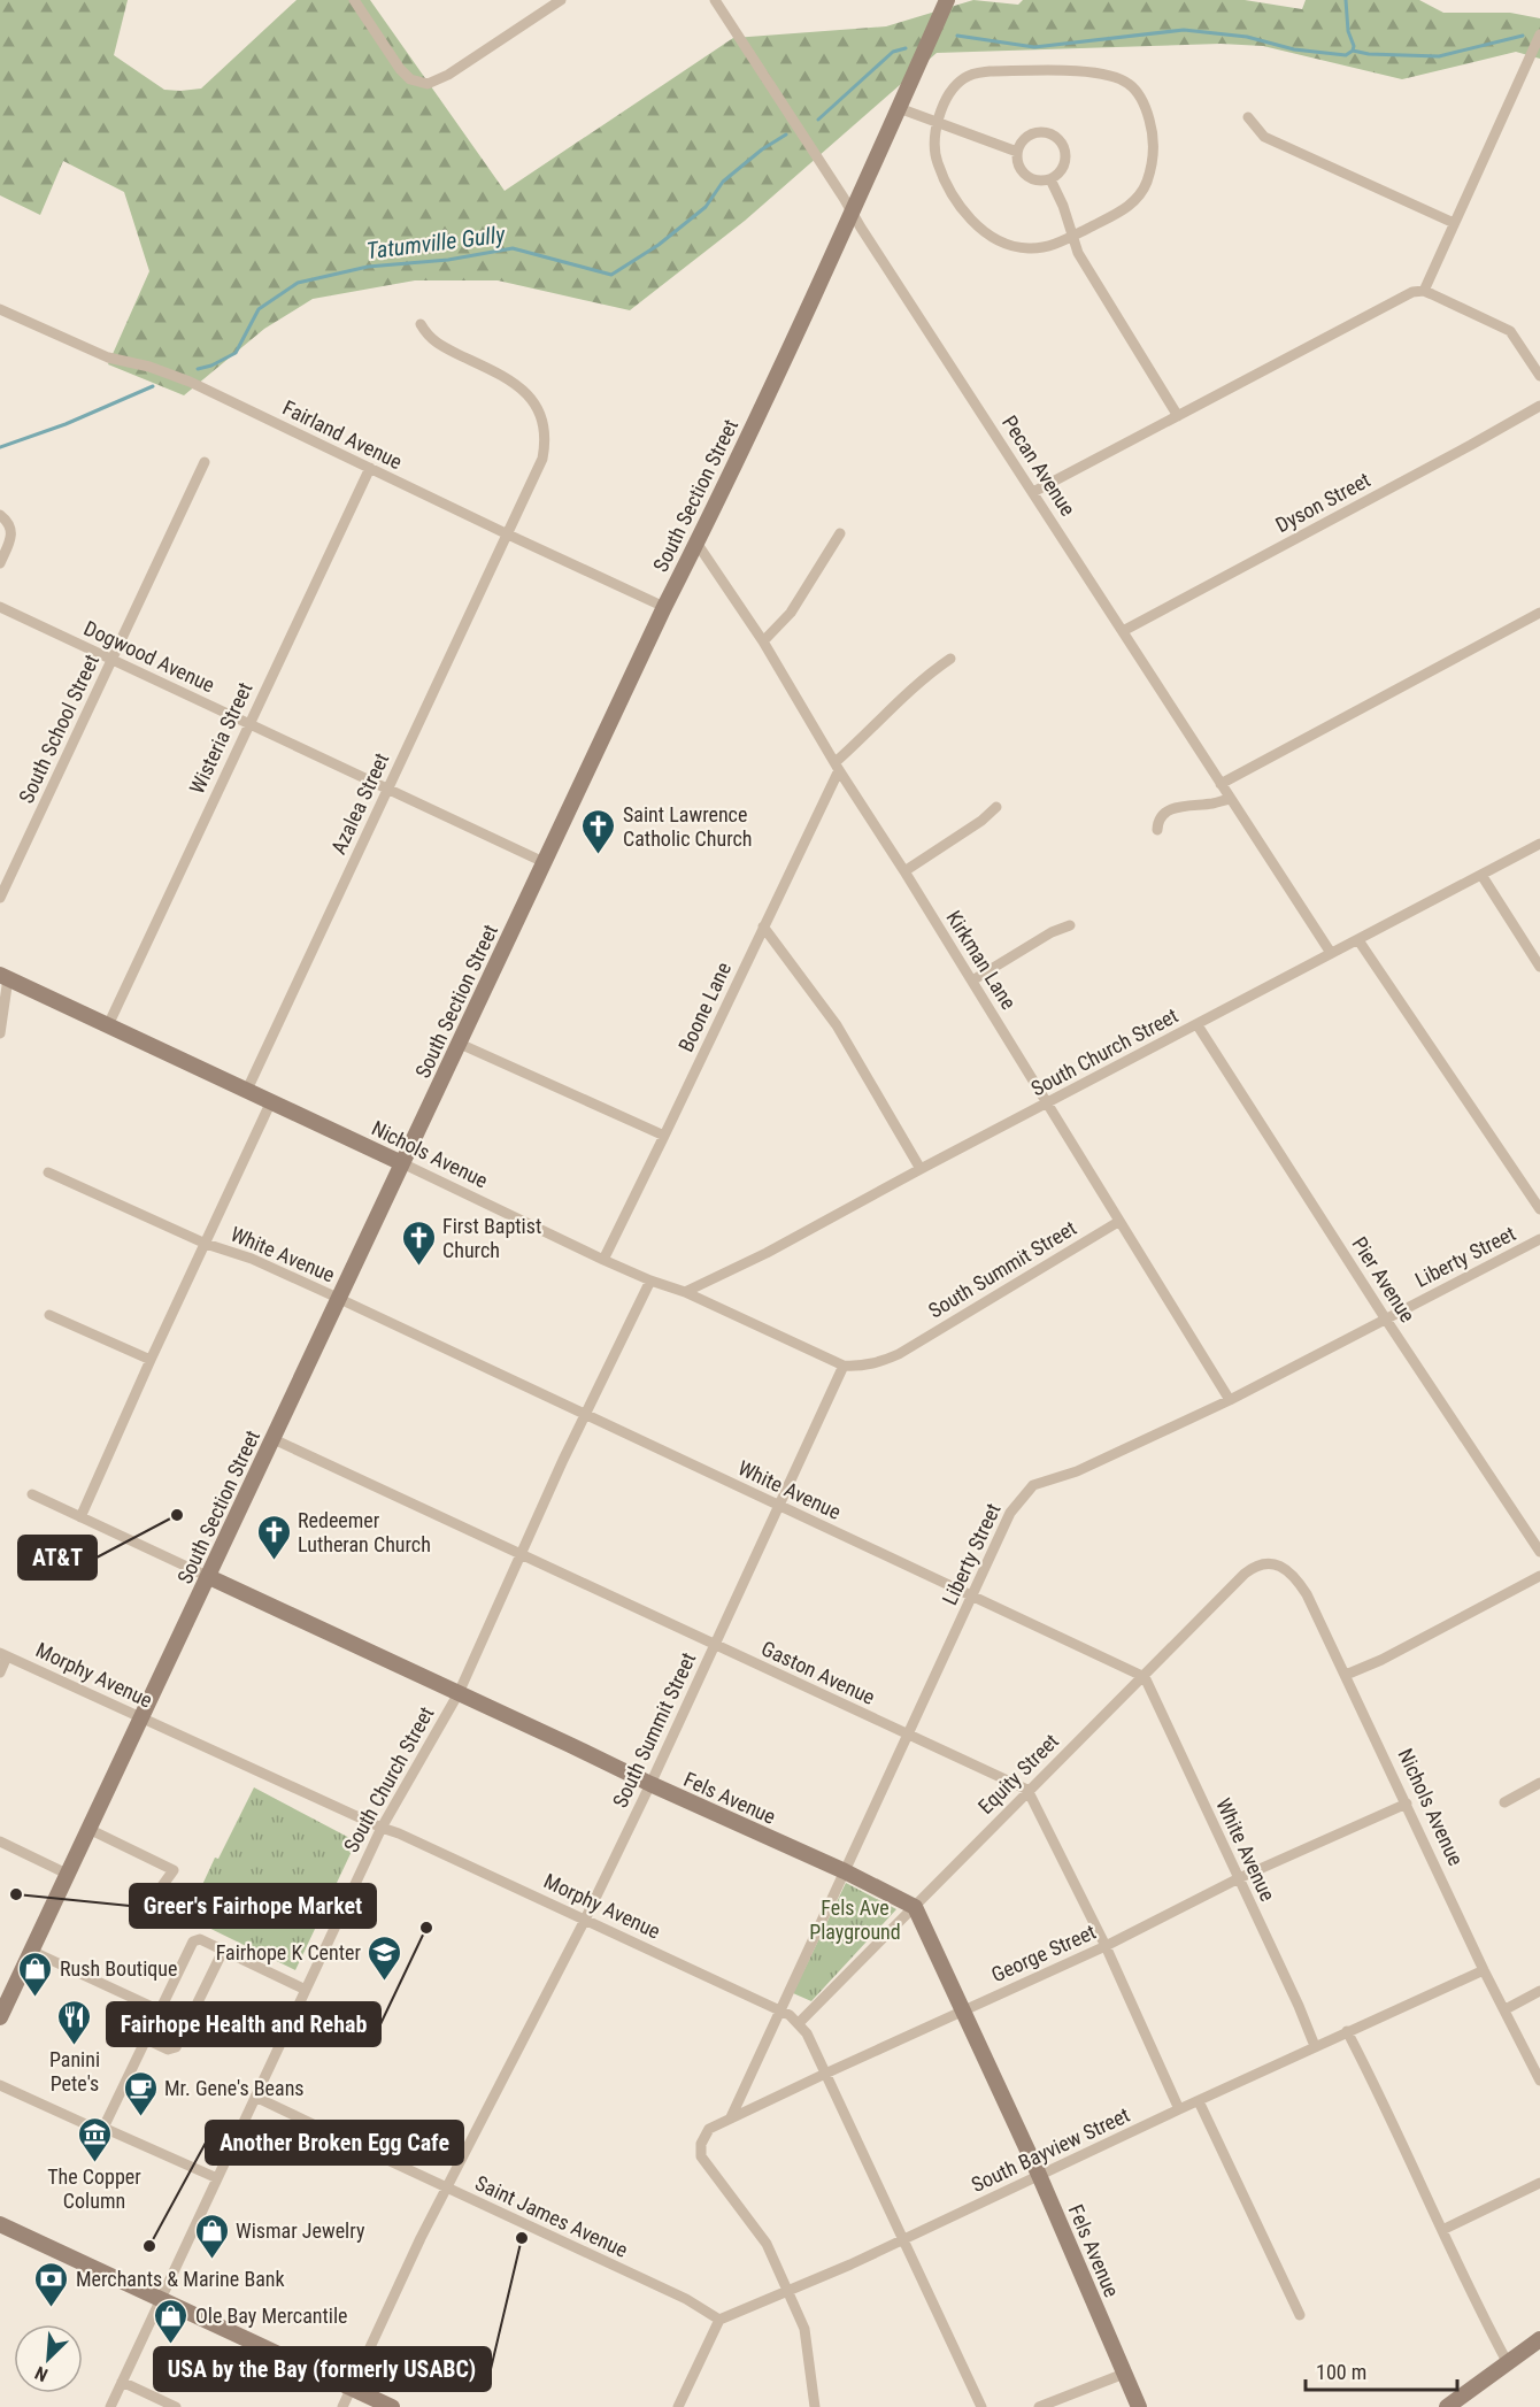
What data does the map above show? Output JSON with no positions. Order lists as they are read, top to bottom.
{
  "streets": {
    "street": [
      "Fairland Avenue",
      "Pecan Avenue",
      "South Section Street",
      "Dyson Street",
      "Dogwood Avenue",
      "South School Street",
      "Wisteria Street",
      "Azalea Street",
      "Kirkman Lane",
      "Boone Lane",
      "South Church Street",
      "Nichols Avenue",
      "White Avenue",
      "Liberty Street",
      "South Summit Street",
      "Pier Avenue",
      "Gaston Avenue",
      "Morphy Avenue",
      "Equity Street",
      "Fels Avenue",
      "George Street",
      "South Bayview Street",
      "Saint James Avenue"
    ]
  },
  "crossings": [
    ["Fairland Avenue", "South Section Street"],
    ["Fairland Avenue", "Wisteria Street"],
    ["Fairland Avenue", "Azalea Street"],
    ["Pecan Avenue", "South Section Street"],
    ["Pecan Avenue", "Dyson Street"],
    ["Pecan Avenue", "South Church Street"],
    ["South Section Street", "Dogwood Avenue"],
    ["South Section Street", "Kirkman Lane"],
    ["South Section Street", "Nichols Avenue"],
    ["South Section Street", "White Avenue"],
    ["South Section Street", "Gaston Avenue"],
    ["South Section Street", "Morphy Avenue"],
    ["South Section Street", "Fels Avenue"],
    ["Dogwood Avenue", "South School Street"],
    ["Dogwood Avenue", "Wisteria Street"],
    ["Dogwood Avenue", "Azalea Street"],
    ["Wisteria Street", "Nichols Avenue"],
    ["Azalea Street", "Nichols Avenue"],
    ["Kirkman Lane", "Boone Lane"],
    ["Kirkman Lane", "South Church Street"],
    ["Kirkman Lane", "Liberty Street"],
    ["Kirkman Lane", "South Summit Street"],
    ["Boone Lane", "Nichols Avenue"],
    ["South Church Street", "Nichols Avenue"],
    ["South Church Street", "White Avenue"],
    ["South Church Street", "Pier Avenue"],
    ["South Church Street", "Gaston Avenue"],
    ["South Church Street", "Morphy Avenue"],
    ["South Church Street", "Fels Avenue"],
    ["South Church Street", "Saint James Avenue"],
    ["Nichols Avenue", "South Summit Street"],
    ["Nichols Avenue", "Equity Street"],
    ["Nichols Avenue", "George Street"],
    ["Nichols Avenue", "South Bayview Street"],
    ["White Avenue", "Liberty Street"],
    ["White Avenue", "South Summit Street"],
    ["White Avenue", "Equity Street"],
    ["White Avenue", "George Street"],
    ["White Avenue", "South Bayview Street"],
    ["Liberty Street", "Pier Avenue"],
    ["Liberty Street", "Gaston Avenue"],
    ["Liberty Street", "Morphy Avenue"],
    ["Liberty Street", "Fels Avenue"],
    ["Liberty Street", "George Street"],
    ["South Summit Street", "Gaston Avenue"],
    ["South Summit Street", "Morphy Avenue"],
    ["South Summit Street", "Fels Avenue"],
    ["South Summit Street", "Saint James Avenue"],
    ["Gaston Avenue", "Equity Street"],
    ["Morphy Avenue", "Equity Street"],
    ["Morphy Avenue", "George Street"],
    ["Morphy Avenue", "South Bayview Street"],
    ["Equity Street", "Fels Avenue"],
    ["Fels Avenue", "George Street"],
    ["Fels Avenue", "South Bayview Street"],
    ["George Street", "South Bayview Street"],
    ["South Bayview Street", "Saint James Avenue"]
  ],
  "water": ["Tatumville Gully"],
  "parks": ["Fels Ave Playground"],
  "places": {
    "church": ["Saint Lawrence Catholic Church", "First Baptist Church", "Redeemer Lutheran Church"],
    "other": [
      "AT&T",
      "Greer's Fairhope Market",
      "Fairhope Health and Rehab",
      "USA by the Bay (formerly USABC)",
      "Another Broken Egg Cafe"
    ],
    "school or university": ["Fairhope K Center"],
    "shop": ["Rush Boutique", "Wismar Jewelry", "Ole Bay Mercantile"],
    "restaurant": ["Panini Pete's"],
    "cafe": ["Mr. Gene's Beans"],
    "museum": ["The Copper Column"],
    "bank": ["Merchants & Marine Bank"]
  },
  "scale_bar": "100 m",
  "north": "bottom left"
}
